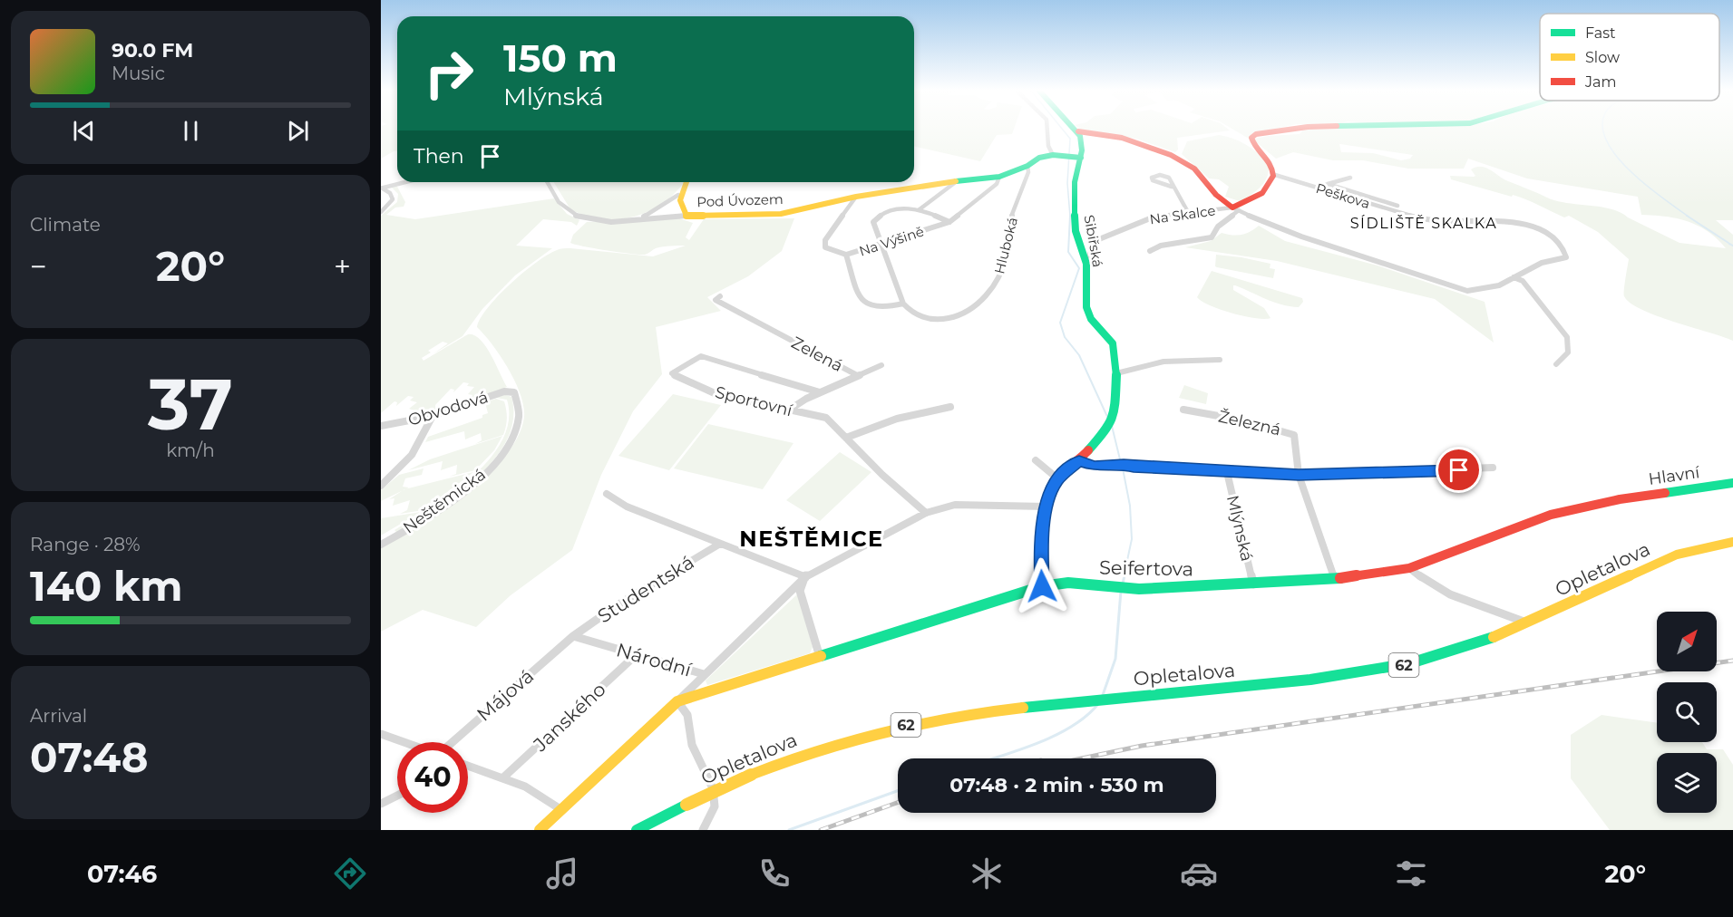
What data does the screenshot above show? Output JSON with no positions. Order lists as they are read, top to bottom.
{
  "streets": {
    "street": [
      "Peškova",
      "Pod Úvozem",
      "Na Skalce",
      "Na Výšině",
      "Sibiřská",
      "Hluboká",
      "Zelená",
      "Sportovní",
      "Obvodová",
      "Železná",
      "Hlavní",
      "Neštěmická",
      "Mlýnská",
      "Seifertova",
      "Opletalova",
      "Studentská",
      "Národní",
      "62",
      "Májová",
      "Janského"
    ]
  },
  "crossings": [
    ["Peškova", "Na Skalce"],
    ["Pod Úvozem", "Na Výšině"],
    ["Pod Úvozem", "Sibiřská"],
    ["Pod Úvozem", "Hluboká"],
    ["Na Skalce", "Sibiřská"],
    ["Sibiřská", "Mlýnská"],
    ["Sibiřská", "Seifertova"],
    ["Zelená", "Sportovní"],
    ["Obvodová", "Neštěmická"],
    ["Železná", "Mlýnská"],
    ["Železná", "Seifertova"],
    ["Hlavní", "Seifertova"],
    ["Mlýnská", "Seifertova"],
    ["Studentská", "Národní"],
    ["Studentská", "Májová"],
    ["Národní", "Májová"],
    ["Národní", "Janského"]
  ],
  "districts": ["SÍDLIŠTĚ SKALKA", "NEŠTĚMICE"],
  "legend": ["Fast", "Slow", "Jam"],
  "north": "top right",
  "page": {
    "turn": ["150 m", "Mlýnská"],
    "song": ["90.0 FM", "Music"],
    "then": "Then",
    "tile": [
      "Climate",
      ["37", "km/h"],
      ["Range · 28%", "140 km"],
      ["Arrival", "07:48"]
    ],
    "heat": ["−", "20°", "+"],
    "limit": "40",
    "trip": "07:48 · 2 min · 530 m",
    "tabs": ["07:46", "20°"]
  }
}
